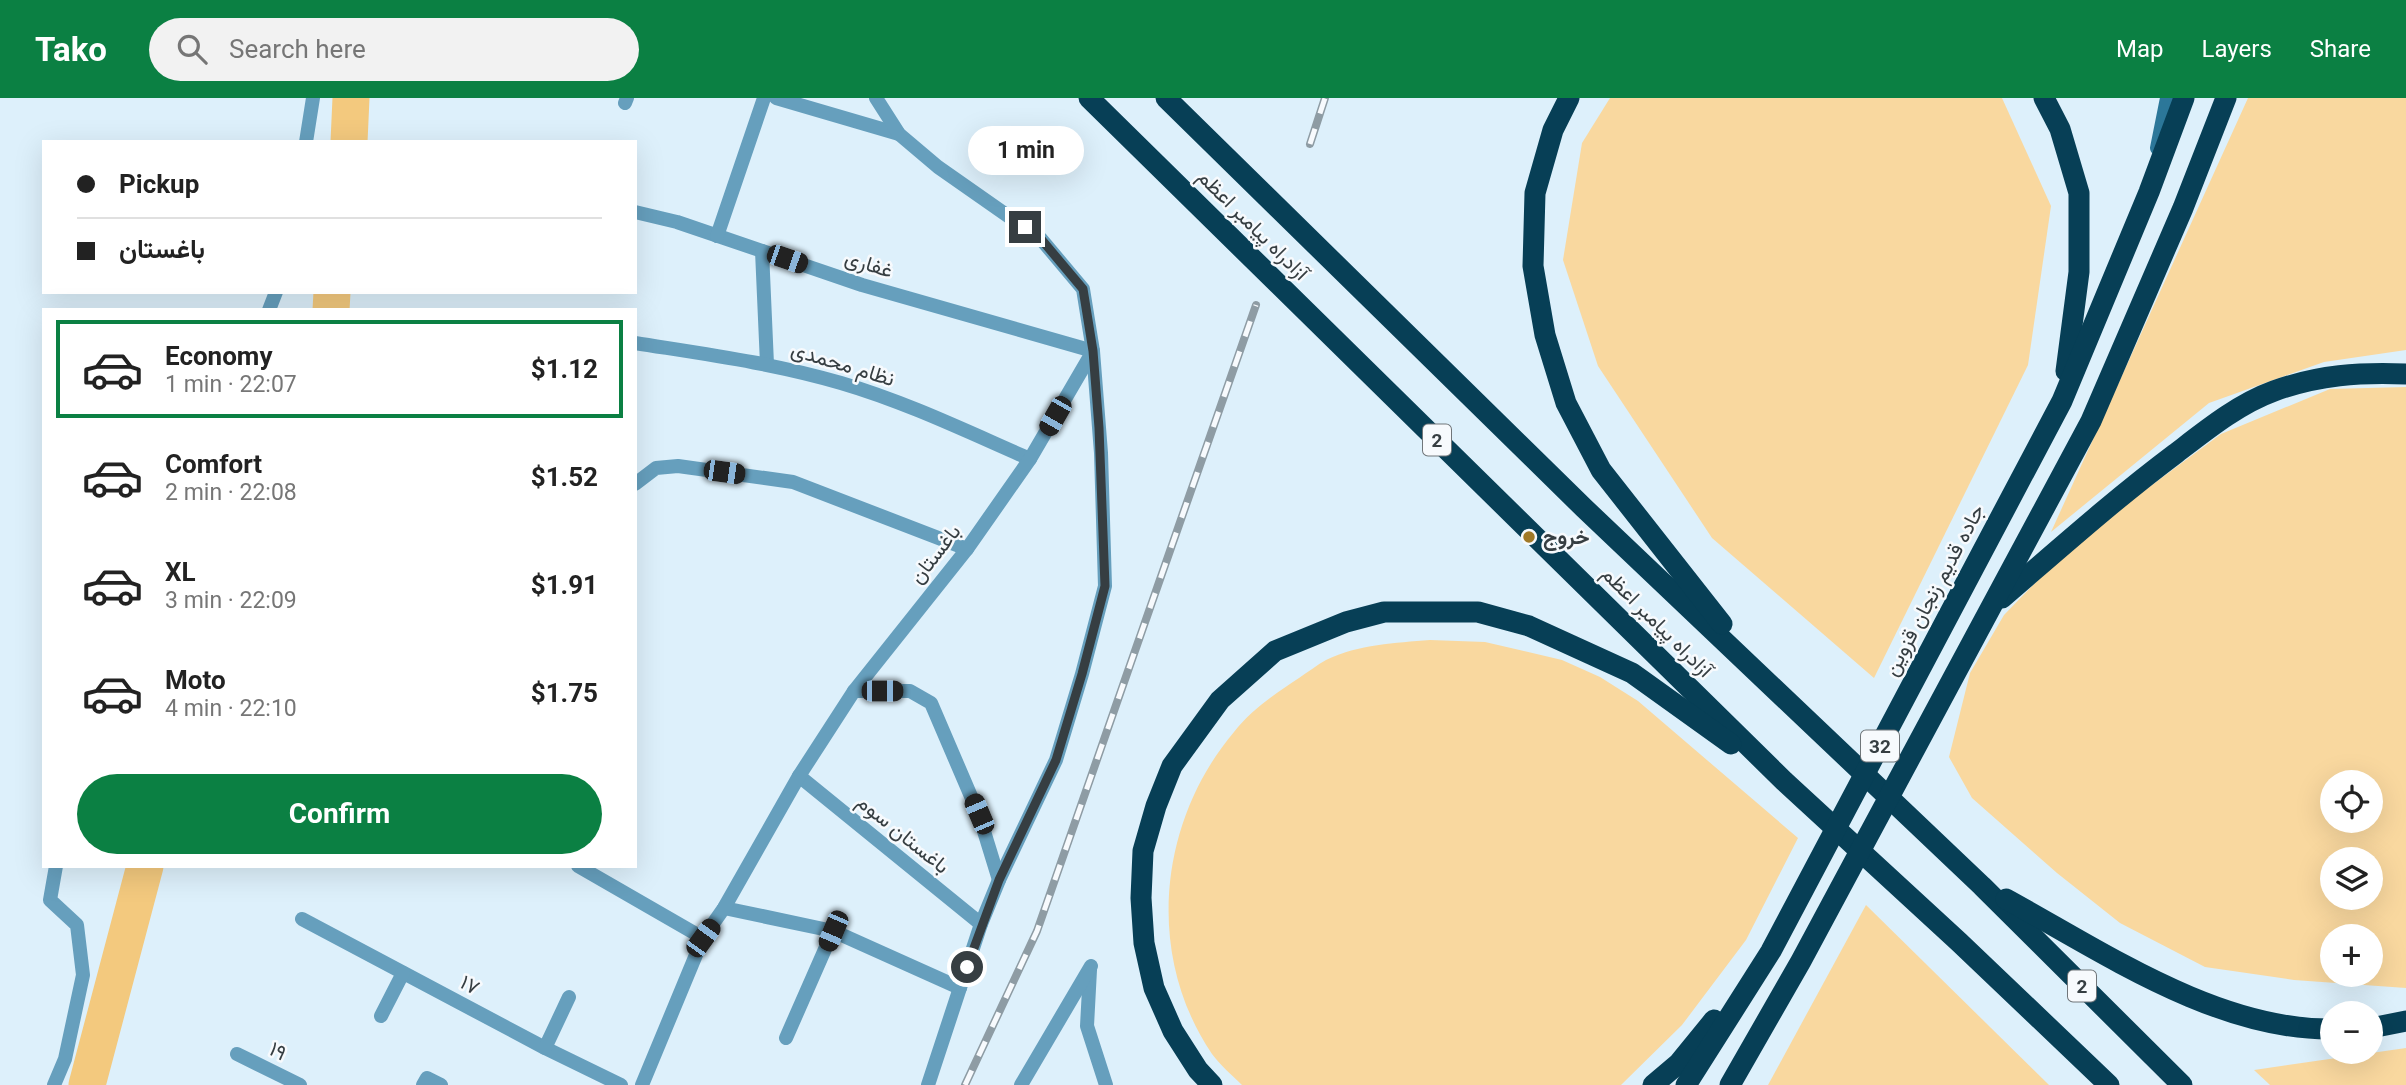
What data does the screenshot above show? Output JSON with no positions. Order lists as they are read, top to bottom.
{
  "streets": {
    "highway": [
      "آزادراه پیامبر اعظم",
      "2",
      "جاده قدیم زنجان قزوین",
      "32"
    ],
    "street": [
      "غفاری",
      "نظام محمدی",
      "باغستان",
      "باغستان سوم",
      "۱۷",
      "۱۹"
    ]
  },
  "crossings": [
    ["غفاری", "باغستان"],
    ["نظام محمدی", "باغستان"],
    ["باغستان", "باغستان سوم"]
  ],
  "places": ["خروج"],
  "page": {
    "header": "Tako",
    "search": "Search here",
    "nav": ["Map", "Layers", "Share"],
    "bubble": "1 min",
    "banner": ["Pickup", "باغستان"],
    "list": [
      {
        "name": "Economy",
        "note": "1 min · 22:07",
        "value": "$1.12"
      },
      {
        "name": "Comfort",
        "note": "2 min · 22:08",
        "value": "$1.52"
      },
      {
        "name": "XL",
        "note": "3 min · 22:09",
        "value": "$1.91"
      },
      {
        "name": "Moto",
        "note": "4 min · 22:10",
        "value": "$1.75"
      }
    ],
    "buttons": "Confirm",
    "map_buttons": ["+", "−"]
  }
}
